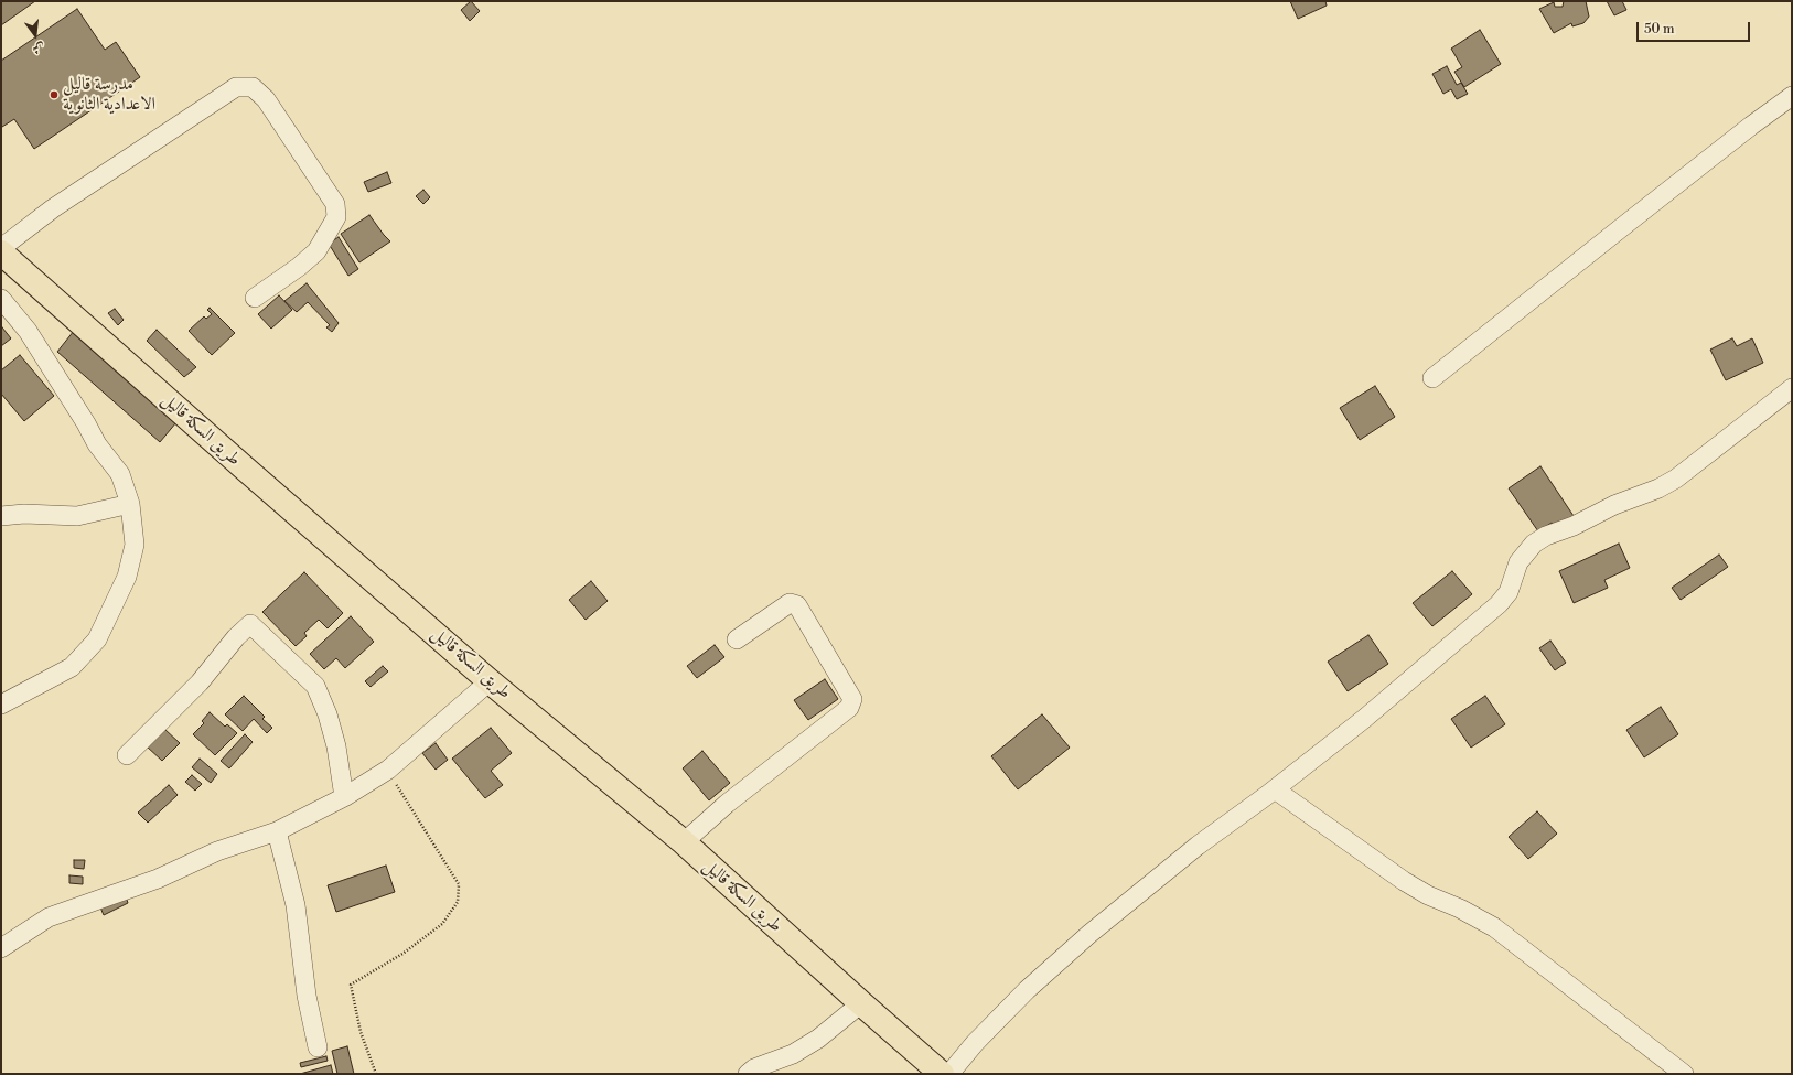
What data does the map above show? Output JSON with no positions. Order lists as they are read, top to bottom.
{
  "streets": {
    "main road": ["طريق السكة قاليل"]
  },
  "places": ["مدرسة قاليل الاعدادية الثانوية"],
  "scale_bar": "50 m",
  "north": "bottom"
}
